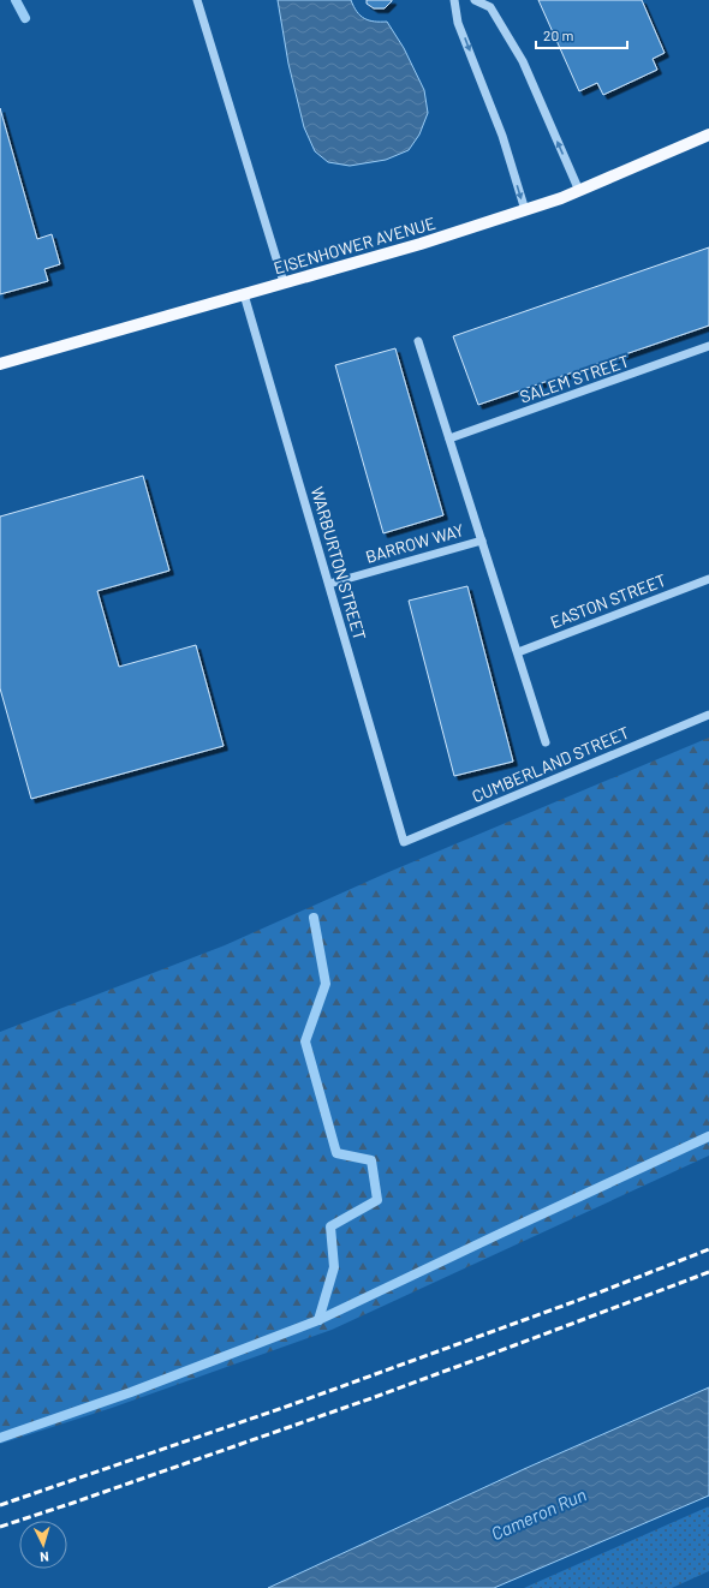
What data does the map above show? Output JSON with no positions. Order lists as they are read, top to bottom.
{
  "streets": {
    "main road": ["EISENHOWER AVENUE"],
    "street": [
      "SALEM STREET",
      "BARROW WAY",
      "WARBURTON STREET",
      "EASTON STREET",
      "CUMBERLAND STREET"
    ]
  },
  "crossings": [
    ["EISENHOWER AVENUE", "WARBURTON STREET"],
    ["BARROW WAY", "WARBURTON STREET"],
    ["WARBURTON STREET", "CUMBERLAND STREET"]
  ],
  "water": ["Cameron Run"],
  "scale_bar": "20 m",
  "north": "bottom"
}
